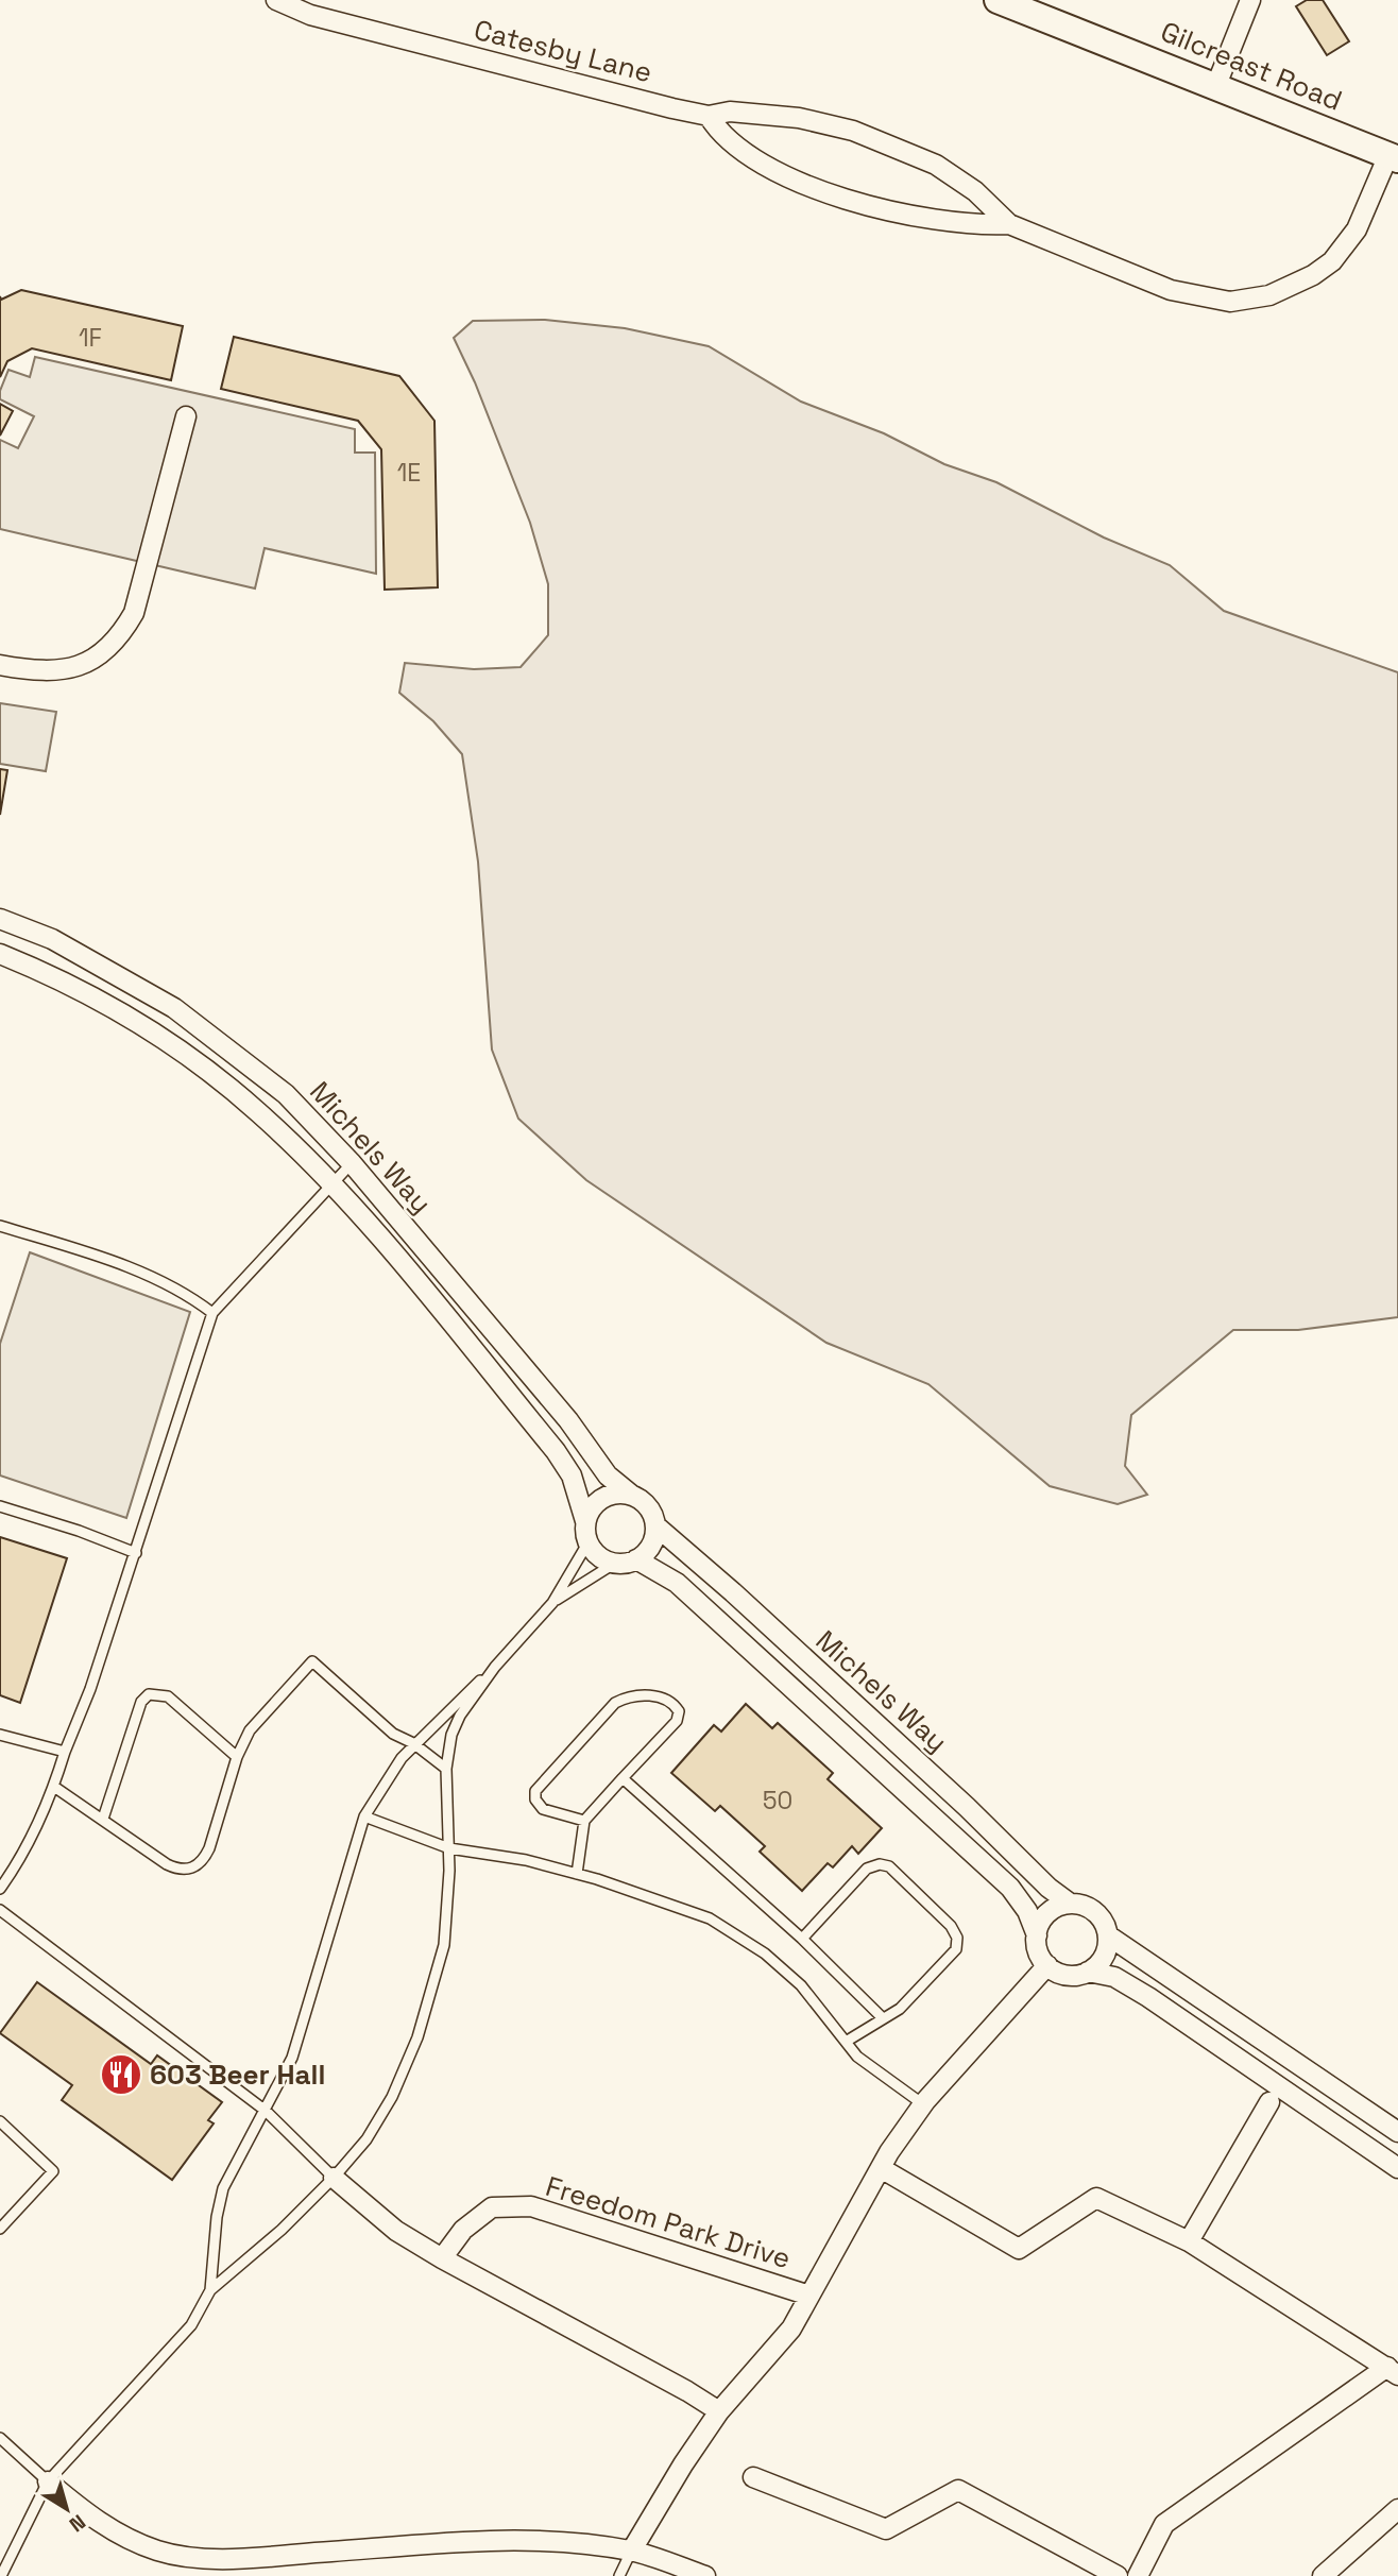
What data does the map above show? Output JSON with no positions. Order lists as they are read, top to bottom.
{
  "streets": {
    "street": [
      "Catesby Lane",
      "Gilcreast Road",
      "Michels Way",
      "Freedom Park Drive"
    ]
  },
  "crossings": [
    ["Catesby Lane", "Gilcreast Road"]
  ],
  "places": {
    "restaurant": ["603 Beer Hall"]
  },
  "house_numbers": ["1F", "1E", "50"],
  "north": "bottom right"
}
